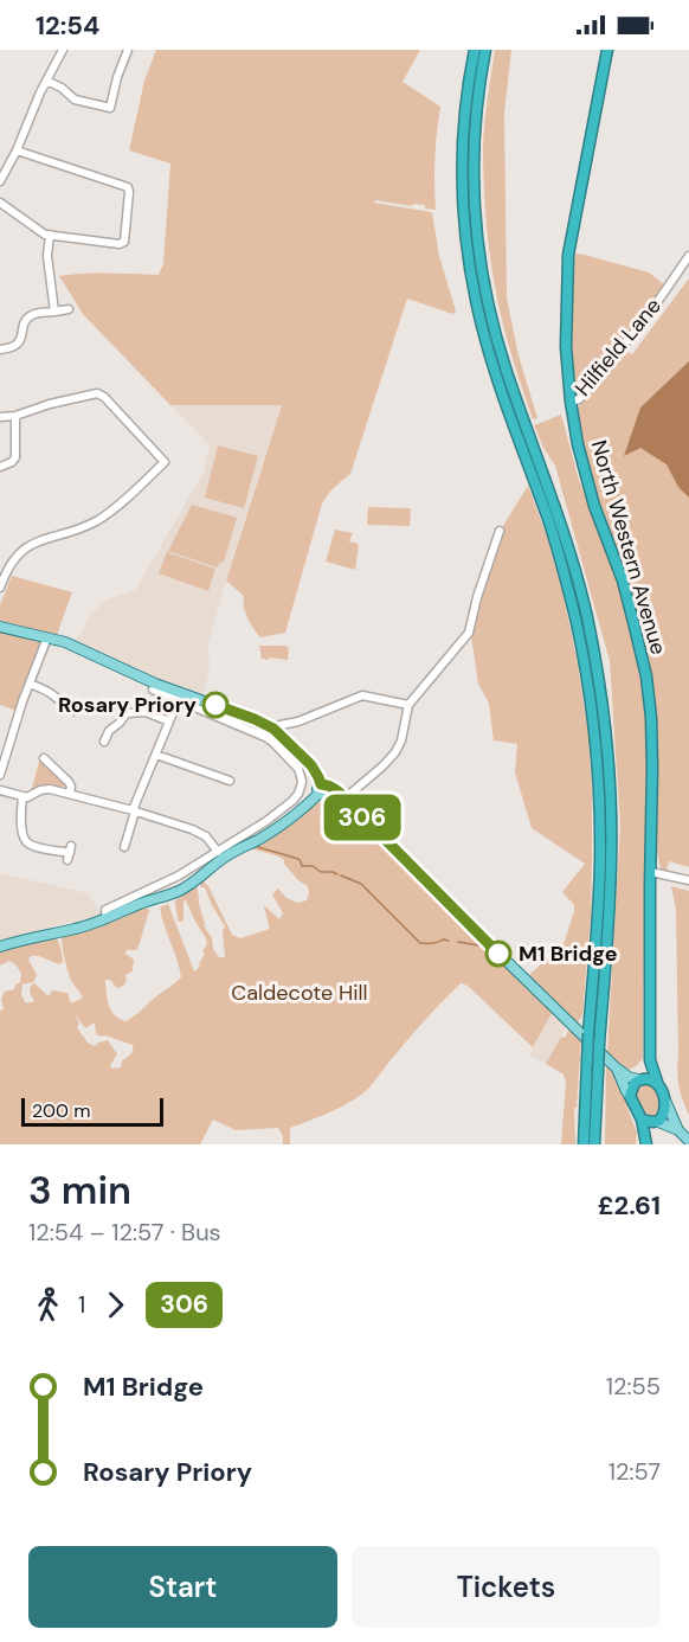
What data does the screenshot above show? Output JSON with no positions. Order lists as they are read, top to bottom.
{
  "streets": {
    "highway": ["North Western Avenue"],
    "street": ["Hilfield Lane"]
  },
  "crossings": [
    ["Hilfield Lane", "North Western Avenue"]
  ],
  "parks": ["Caldecote Hill"],
  "places": ["Rosary Priory", "M1 Bridge"],
  "lines": ["bus line 306"],
  "scale_bar": "200 m",
  "page": {
    "status": "12:54",
    "on_map": "306",
    "scale": "200 m",
    "heading": ["3 min", "12:54 – 12:57 · Bus", "£2.61"],
    "legs": ["1", "306"],
    "list": [
      {
        "name": "M1 Bridge",
        "value": "12:55"
      },
      {
        "name": "Rosary Priory",
        "value": "12:57"
      }
    ],
    "buttons": ["Start", "Tickets"]
  }
}
